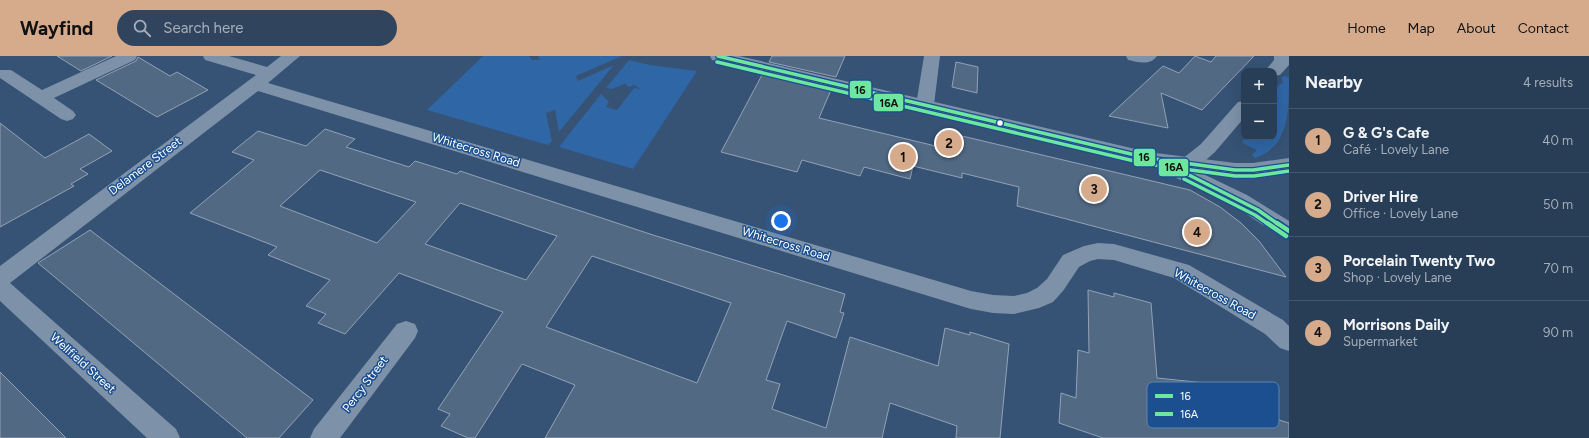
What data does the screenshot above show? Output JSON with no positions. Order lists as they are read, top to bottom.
{
  "streets": {
    "street": [
      "Whitecross Road",
      "Delamere Street",
      "Wellfield Street",
      "Percy Street"
    ]
  },
  "crossings": [
    ["Whitecross Road", "Delamere Street"]
  ],
  "lines": ["transit line 16", "transit line 16A"],
  "legend": ["16", "16A"],
  "page": {
    "header": "Wayfind",
    "search": "Search here",
    "nav": [
      "Home",
      "Map",
      "About",
      "Contact"
    ],
    "heading": ["Nearby", "4 results"],
    "map_buttons": ["+", "−"],
    "list": [
      {
        "mark": "1",
        "name": "G & G's Cafe",
        "note": "Café · Lovely Lane",
        "value": "40 m"
      },
      {
        "mark": "2",
        "name": "Driver Hire",
        "note": "Office · Lovely Lane",
        "value": "50 m"
      },
      {
        "mark": "3",
        "name": "Porcelain Twenty Two",
        "note": "Shop · Lovely Lane",
        "value": "70 m"
      },
      {
        "mark": "4",
        "name": "Morrisons Daily",
        "note": "Supermarket",
        "value": "90 m"
      }
    ],
    "pins": [
      "2",
      "1",
      "3",
      "4"
    ]
  }
}
